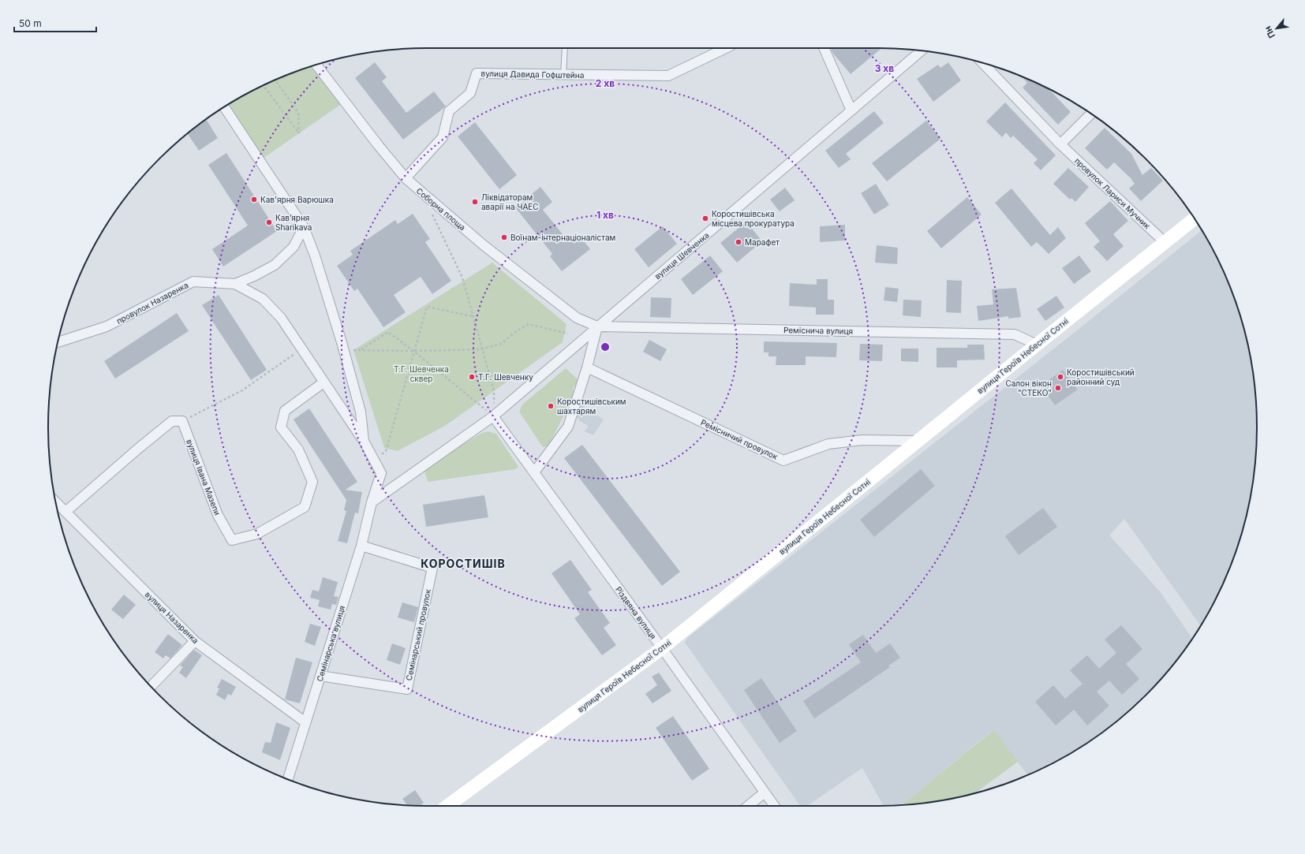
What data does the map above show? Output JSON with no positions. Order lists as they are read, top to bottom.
{
  "streets": {
    "street": [
      "вулиця Давида Гофштейна",
      "провулок Лариси Мучник",
      "Соборна площа",
      "вулиця Шевченка",
      "провулок Назаренка",
      "Реміснича вулиця",
      "вулиця Героїв Небесної Сотні",
      "Ремісничий провулок",
      "вулиця Івана Мазепи",
      "Різдвяна вулиця",
      "вулиця Назаренка",
      "Семінарський провулок",
      "Семінарська вулиця"
    ]
  },
  "crossings": [
    ["вулиця Давида Гофштейна", "Соборна площа"],
    ["провулок Лариси Мучник", "вулиця Героїв Небесної Сотні"],
    ["Соборна площа", "вулиця Шевченка"],
    ["Соборна площа", "Реміснича вулиця"],
    ["вулиця Шевченка", "Реміснича вулиця"],
    ["вулиця Шевченка", "Різдвяна вулиця"],
    ["вулиця Шевченка", "Семінарська вулиця"],
    ["Реміснича вулиця", "вулиця Героїв Небесної Сотні"],
    ["вулиця Героїв Небесної Сотні", "Ремісничий провулок"],
    ["вулиця Героїв Небесної Сотні", "Різдвяна вулиця"],
    ["вулиця Назаренка", "Семінарська вулиця"],
    ["Семінарський провулок", "Семінарська вулиця"]
  ],
  "districts": ["КОРОСТИШІВ"],
  "parks": ["Т.Г. Шевченка сквер"],
  "places": [
    "Кав'ярня Варюшка",
    "Ліквідаторам аварії на ЧАЕС",
    "Коростишівська місцева прокуратура",
    "Кав’ярня Sharikava",
    "Воїнам-інтернаціоналістам",
    "Марафет",
    "Т.Г. Шевченку",
    "Коростишівський районний суд",
    "Салон вікон \"СТЕКО\"",
    "Коростишівським шахтарям"
  ],
  "scale_bar": "50 m",
  "north": "bottom left",
  "rings": ["3 хв", "2 хв", "1 хв"]
}
